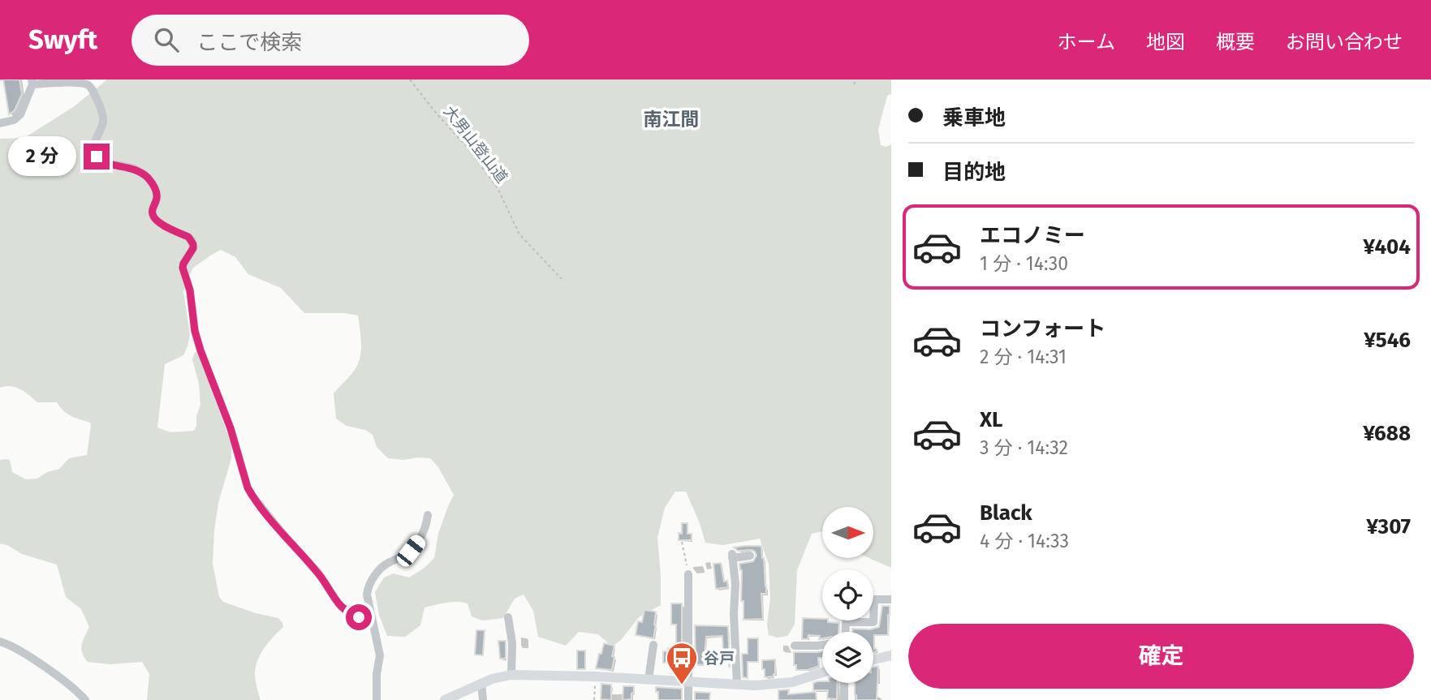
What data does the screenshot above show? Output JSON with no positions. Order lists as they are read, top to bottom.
{
  "streets": {
    "path": ["大男山登山道"]
  },
  "districts": ["南江間"],
  "places": {
    "bus stop": ["谷戸"]
  },
  "north": "right",
  "page": {
    "header": "Swyft",
    "search": "ここで検索",
    "nav": [
      "ホーム",
      "地図",
      "概要",
      "お問い合わせ"
    ],
    "banner": ["乗車地", "目的地"],
    "bubble": "2 分",
    "list": [
      {
        "name": "エコノミー",
        "note": "1 分 · 14:30",
        "value": "¥404"
      },
      {
        "name": "コンフォート",
        "note": "2 分 · 14:31",
        "value": "¥546"
      },
      {
        "name": "XL",
        "note": "3 分 · 14:32",
        "value": "¥688"
      },
      {
        "name": "Black",
        "note": "4 分 · 14:33",
        "value": "¥307"
      }
    ],
    "buttons": "確定"
  }
}
